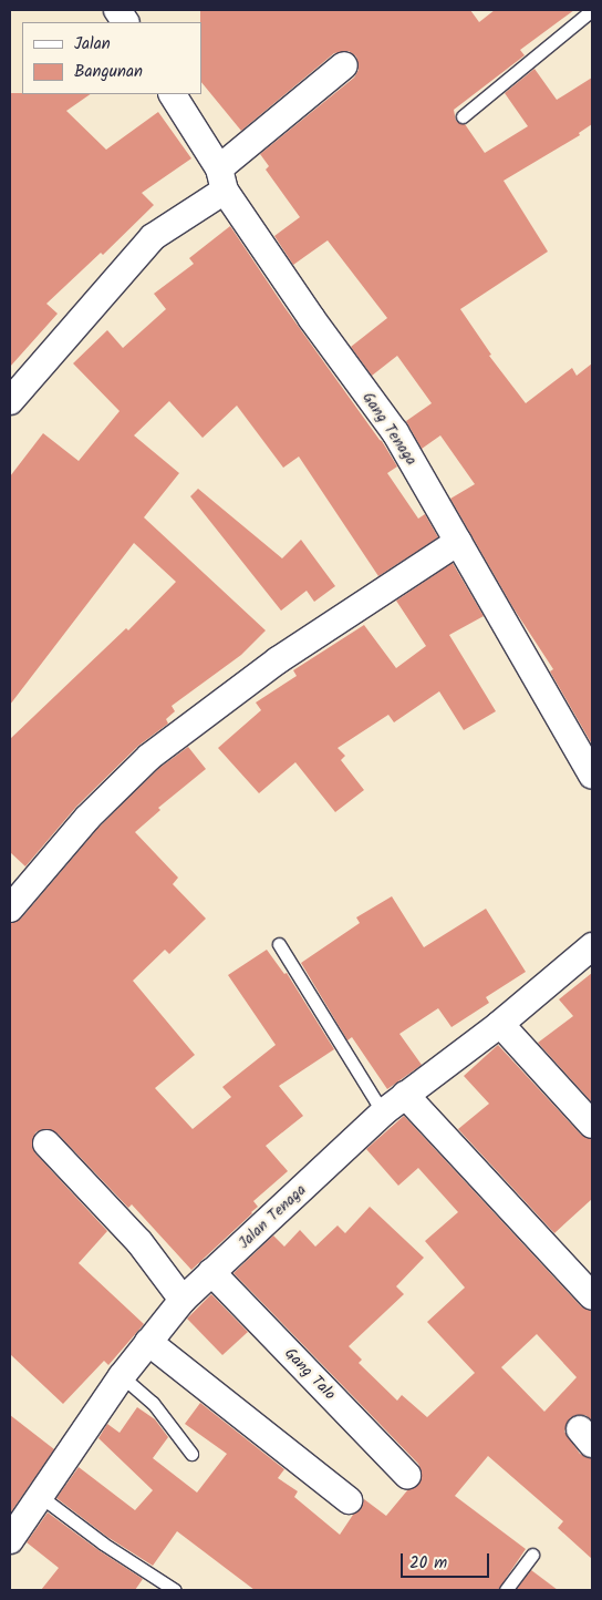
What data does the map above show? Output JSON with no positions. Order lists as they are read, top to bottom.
{
  "streets": {
    "street": ["Gang Tenaga", "Jalan Tenaga", "Gang Talo"]
  },
  "crossings": [
    ["Jalan Tenaga", "Gang Talo"]
  ],
  "legend": ["Jalan", "Bangunan"],
  "scale_bar": "20 m"
}
